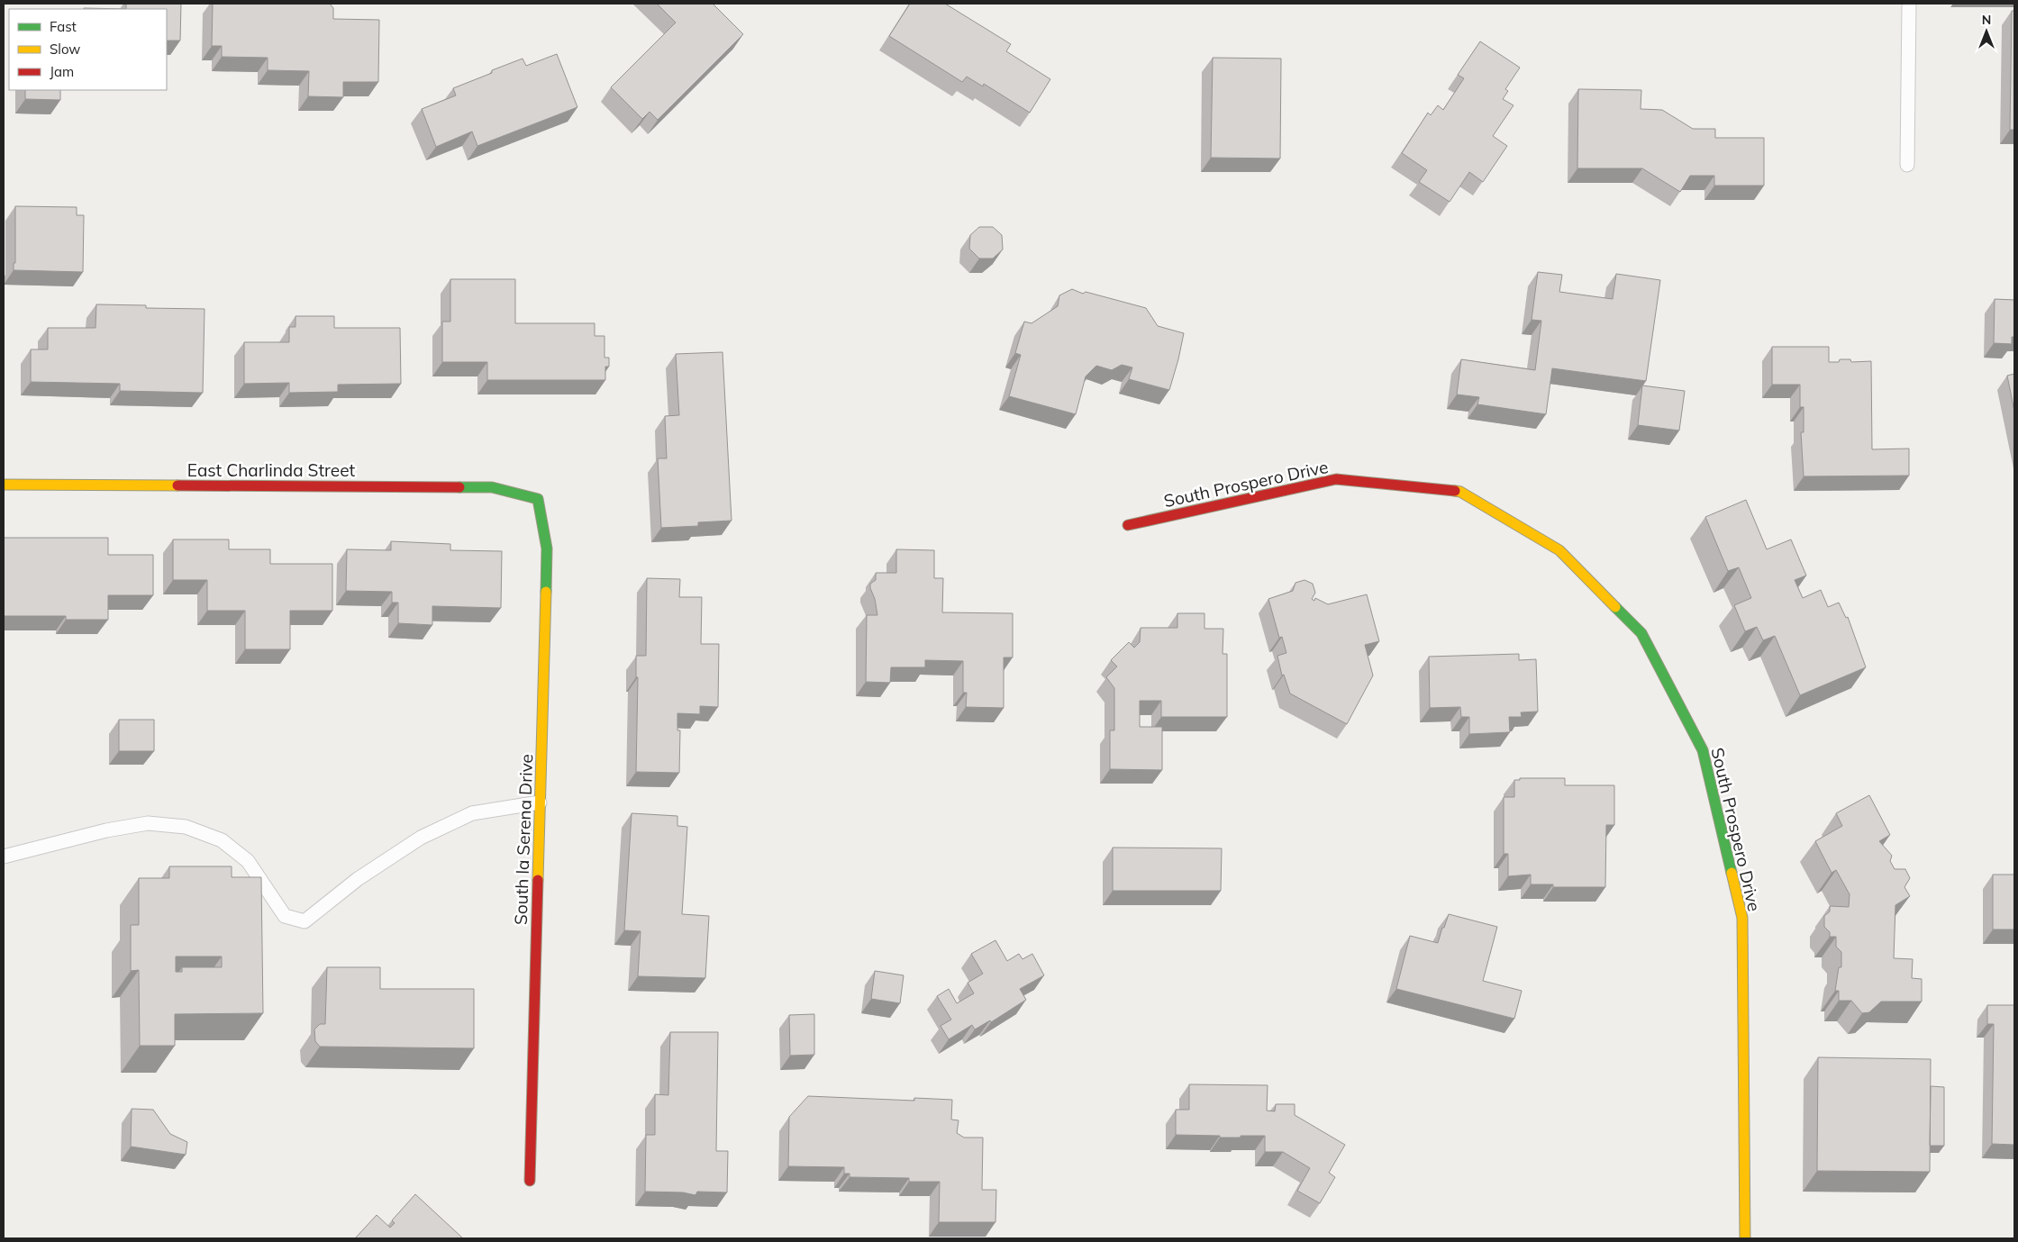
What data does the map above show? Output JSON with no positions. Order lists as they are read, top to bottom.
{
  "streets": {
    "street": ["East Charlinda Street", "South Prospero Drive", "South la Serena Drive"]
  },
  "crossings": [
    ["East Charlinda Street", "South la Serena Drive"]
  ],
  "legend": ["Fast", "Slow", "Jam"],
  "north": "top"
}
